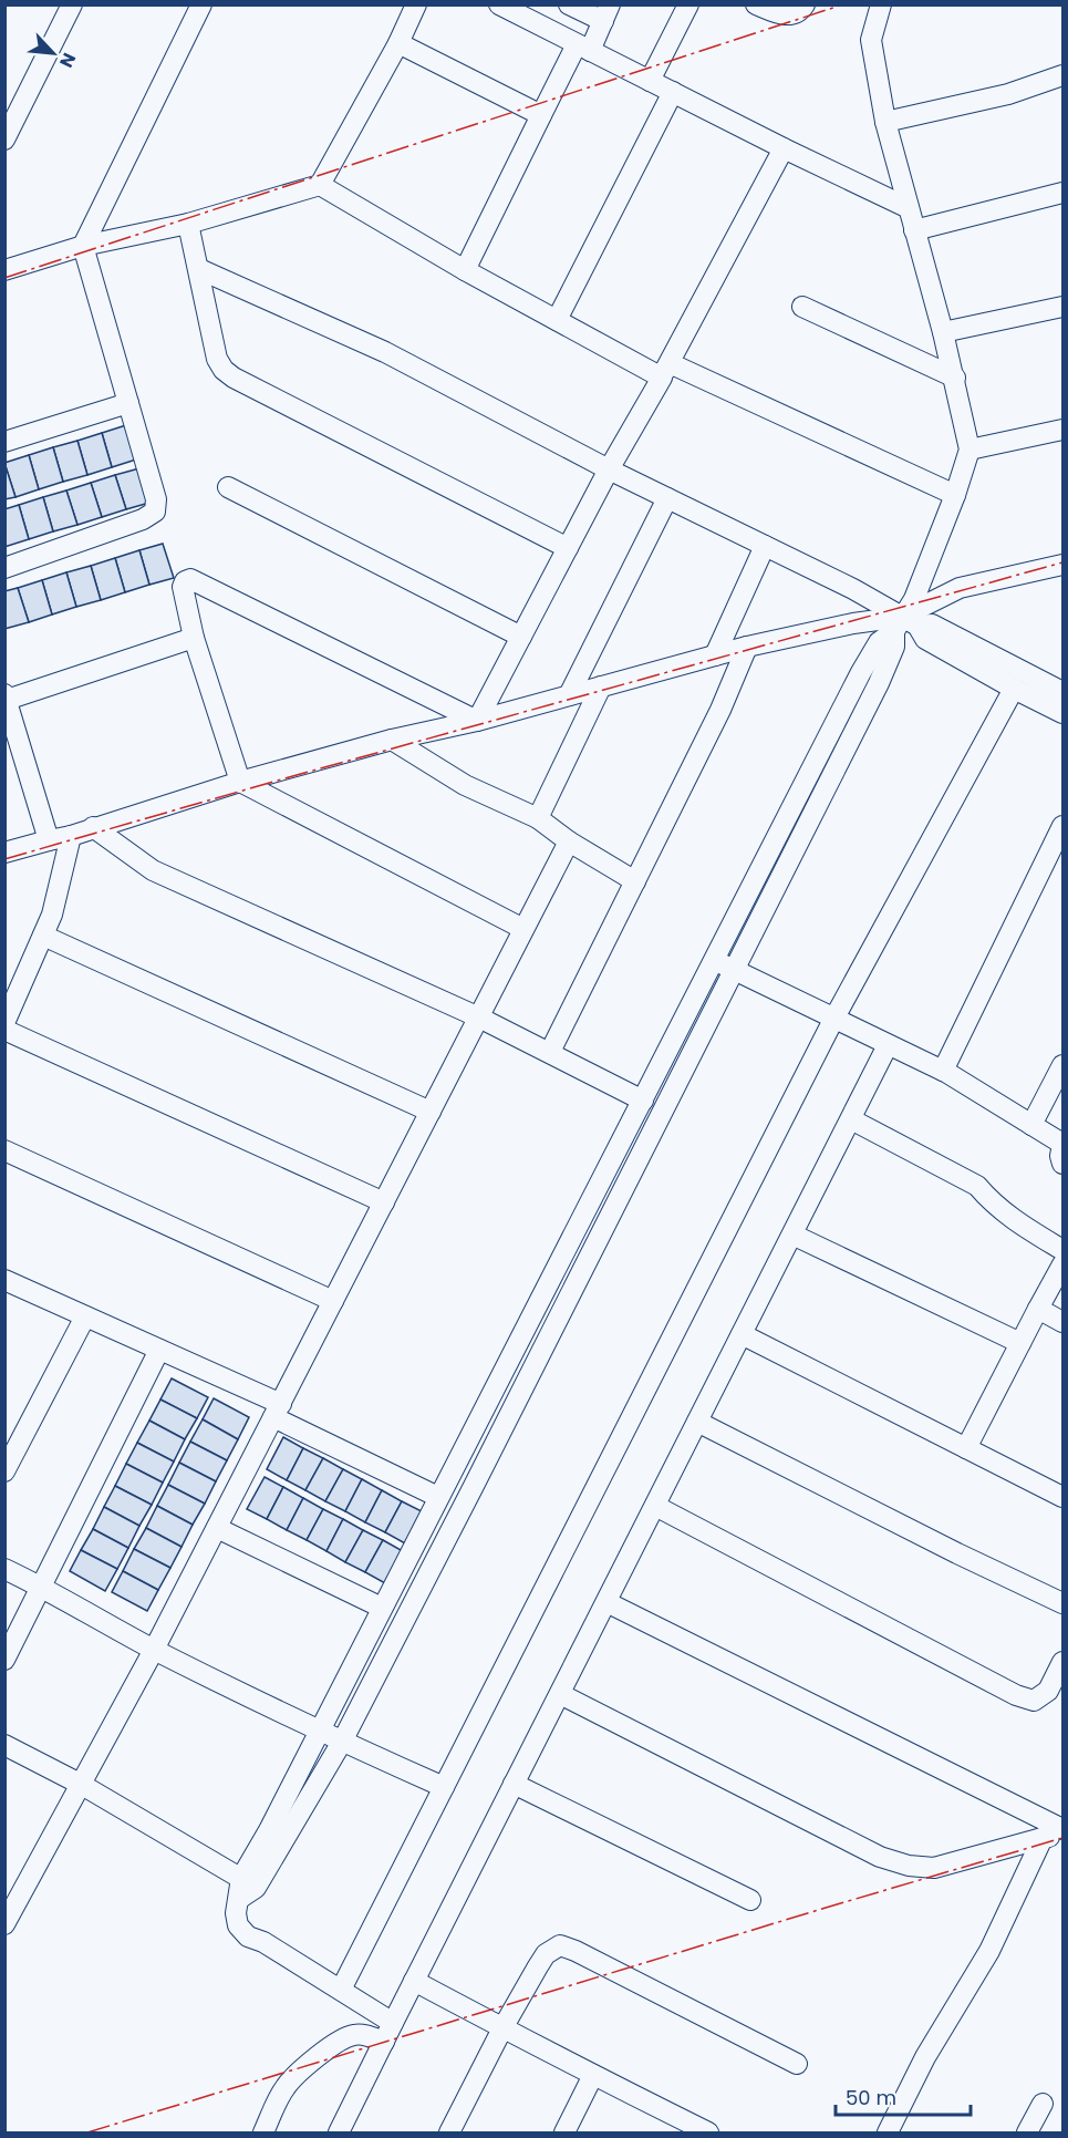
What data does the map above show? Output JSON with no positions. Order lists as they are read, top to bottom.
{
  "scale_bar": "50 m",
  "north": "bottom right"
}
